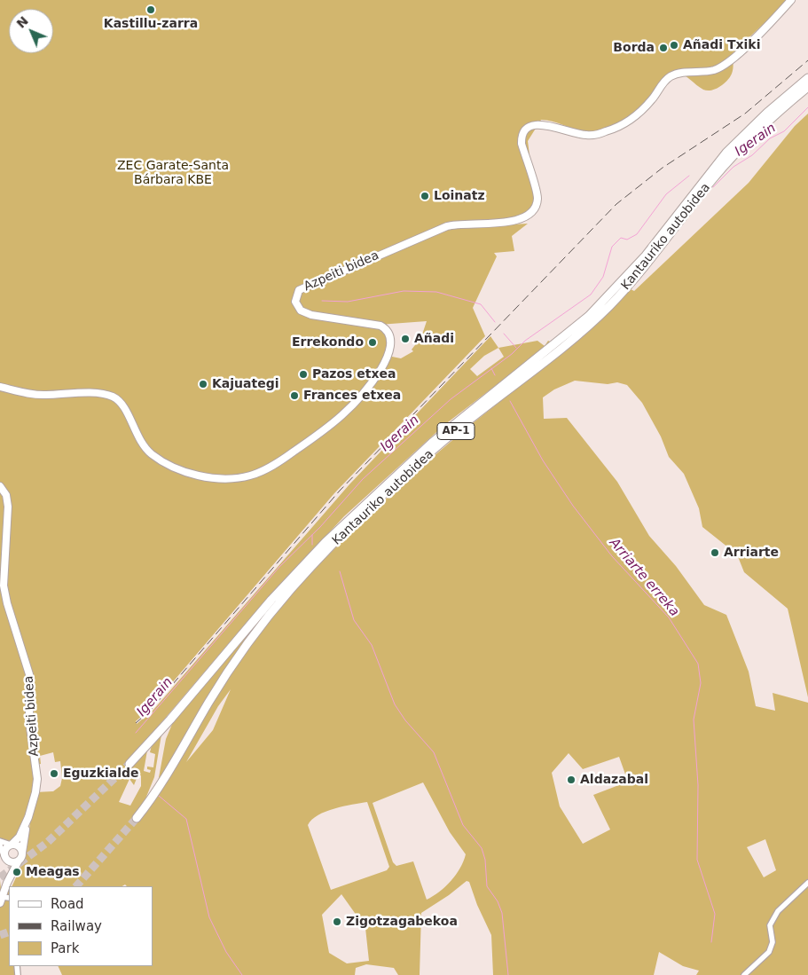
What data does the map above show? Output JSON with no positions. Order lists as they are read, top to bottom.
{
  "streets": {
    "highway": ["Kantauriko autobidea", "AP-1"],
    "main road": ["Azpeiti bidea"]
  },
  "water": ["Igerain", "Arriarte erreka"],
  "parks": ["ZEC Garate-Santa Bárbara KBE"],
  "places": [
    "Kastillu-zarra",
    "Añadi Txiki",
    "Borda",
    "Loinatz",
    "Añadi",
    "Errekondo",
    "Pazos etxea",
    "Kajuategi",
    "Frances etxea",
    "Arriarte",
    "Eguzkialde",
    "Aldazabal",
    "Meagas",
    "Zigotzagabekoa"
  ],
  "legend": ["Road", "Railway", "Park"],
  "north": "top left"
}
